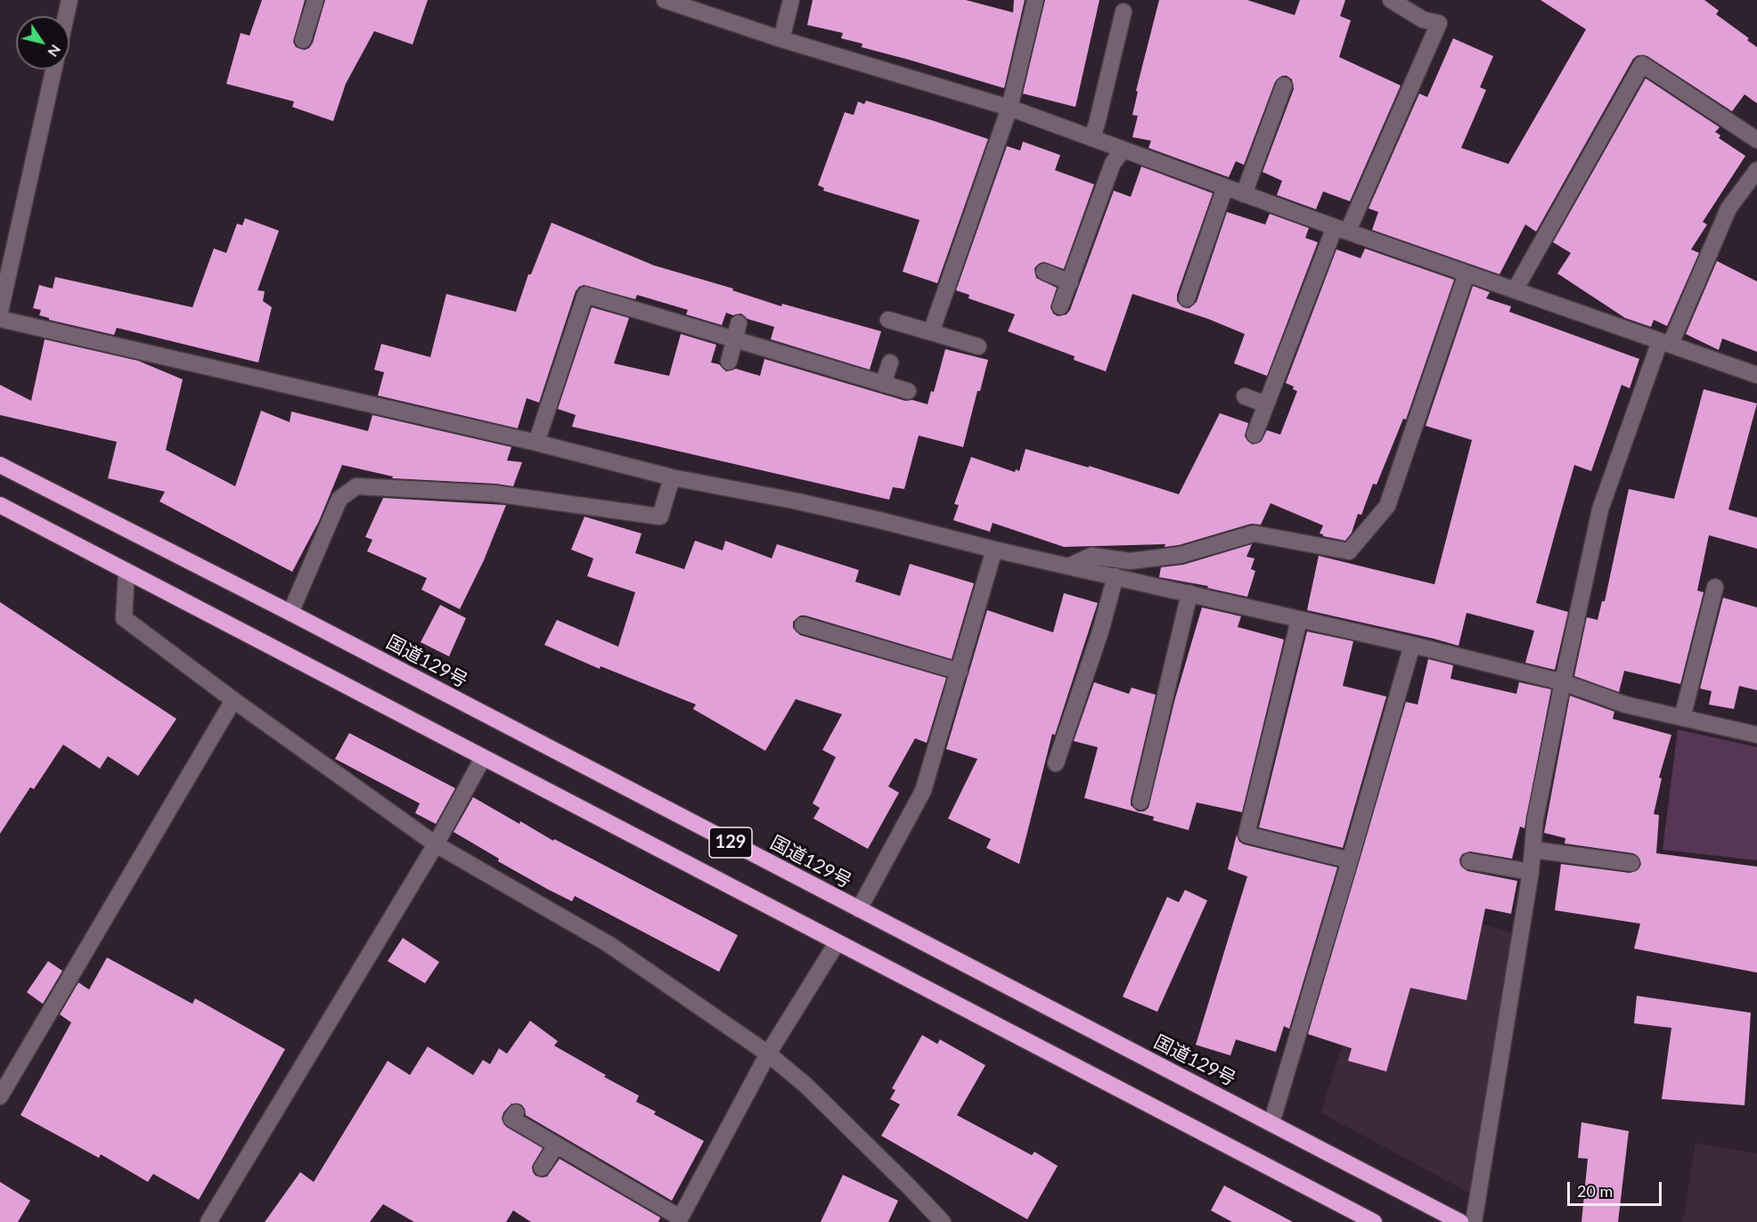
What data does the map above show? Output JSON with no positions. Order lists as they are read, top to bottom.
{
  "streets": {
    "highway": ["国道129号", "129"]
  },
  "scale_bar": "20 m",
  "north": "bottom right"
}
